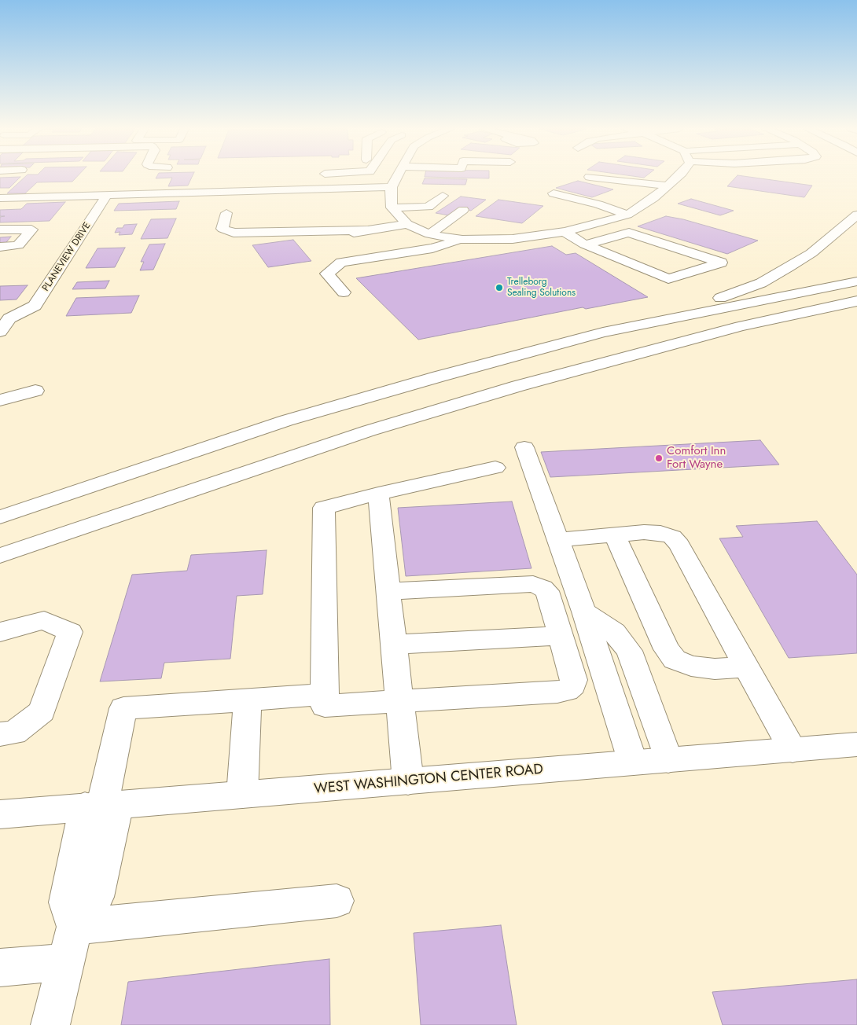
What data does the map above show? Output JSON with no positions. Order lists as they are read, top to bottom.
{
  "streets": {
    "main road": ["PLANEVIEW DRIVE", "WEST WASHINGTON CENTER ROAD"]
  },
  "places": ["Trelleborg Sealing Solutions", "Comfort Inn Fort Wayne"]
}
